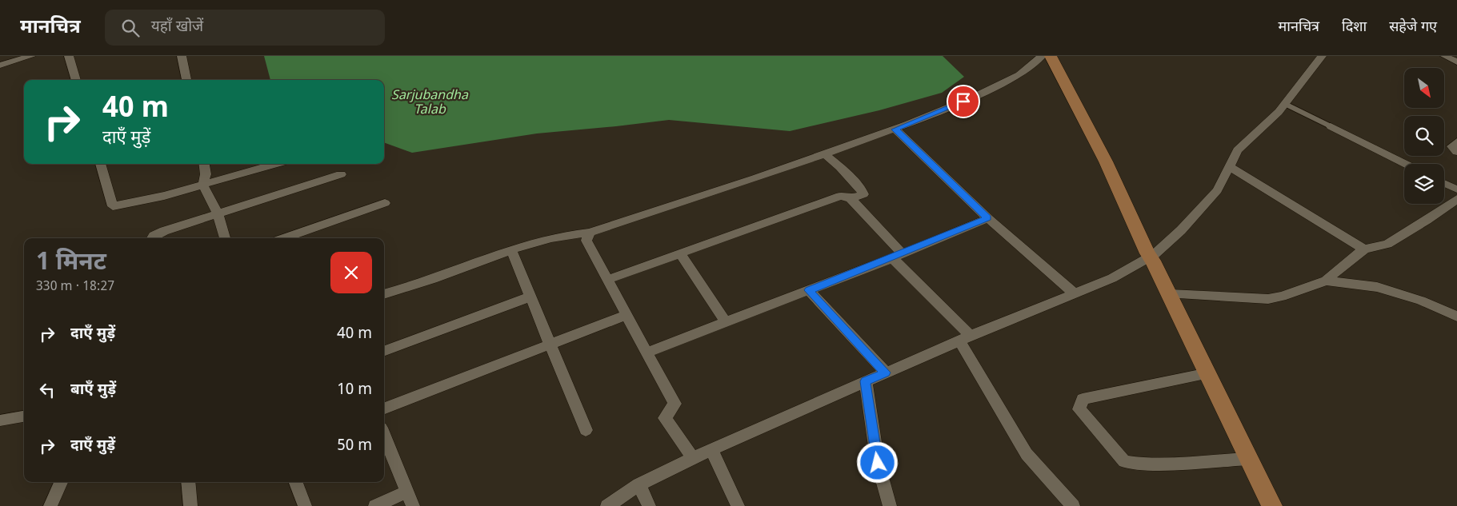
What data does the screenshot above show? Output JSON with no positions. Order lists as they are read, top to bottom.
{
  "water": ["Sarjubandha Talab"],
  "north": "bottom right",
  "page": {
    "header": "मानचित्र",
    "search": "यहाँ खोजें",
    "nav": ["मानचित्र", "दिशा", "सहेजे गए"],
    "turn": ["40 m", "दाएँ मुड़ें"],
    "heading": ["1 मिनट", "330 m · 18:27"],
    "list": [
      {
        "name": "दाएँ मुड़ें",
        "value": "40 m"
      },
      {
        "name": "बाएँ मुड़ें",
        "value": "10 m"
      },
      {
        "name": "दाएँ मुड़ें",
        "value": "50 m"
      }
    ]
  }
}
